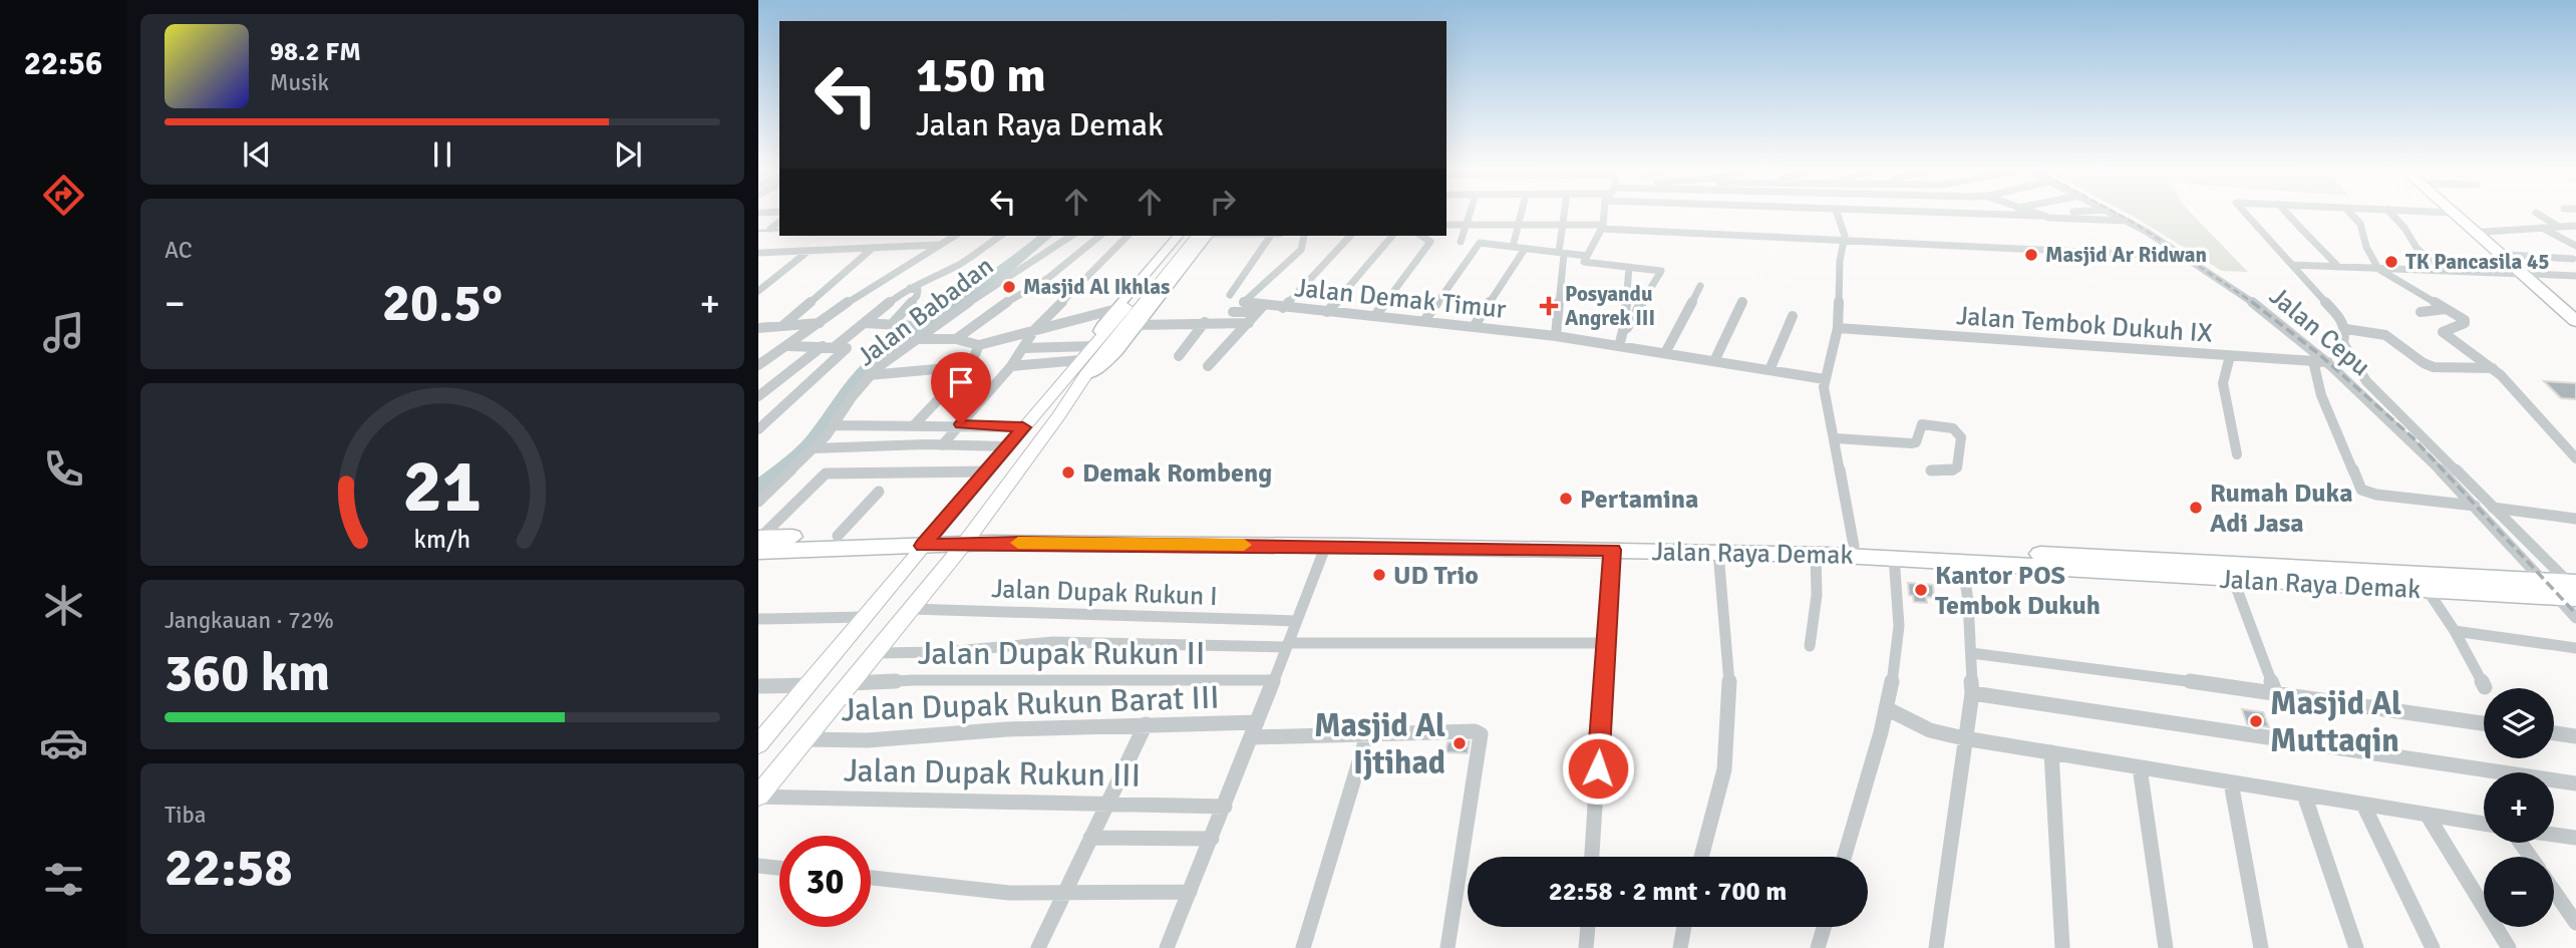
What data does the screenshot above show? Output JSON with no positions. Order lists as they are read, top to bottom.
{
  "streets": {
    "highway": ["Jalan Raya Demak"],
    "street": [
      "Jalan Demak Timur",
      "Jalan Babadan",
      "Jalan Tembok Dukuh IX",
      "Jalan Cepu",
      "Jalan Dupak Rukun I",
      "Jalan Dupak Rukun II",
      "Jalan Dupak Rukun Barat III",
      "Jalan Dupak Rukun III"
    ]
  },
  "crossings": [
    ["Jalan Tembok Dukuh IX", "Jalan Cepu"],
    ["Jalan Cepu", "Jalan Raya Demak"]
  ],
  "places": {
    "other": [
      "Masjid Ar Ridwan",
      "TK Pancasila 45",
      "Masjid Al Ikhlas",
      "Demak Rombeng",
      "Pertamina",
      "Rumah Duka Adi Jasa",
      "UD Trio",
      "Kantor POS Tembok Dukuh",
      "Masjid Al Muttaqin",
      "Masjid Al Ijtihad"
    ],
    "health": ["Posyandu Angrek III"]
  },
  "page": {
    "tabs": "22:56",
    "turn": ["150 m", "Jalan Raya Demak"],
    "song": ["98.2 FM", "Musik"],
    "tile": [
      "AC",
      ["Jangkauan · 72%", "360 km"],
      ["Tiba", "22:58"]
    ],
    "heat": ["−", "20.5°", "+"],
    "map_buttons": ["+", "−"],
    "limit": "30",
    "trip": "22:58 · 2 mnt · 700 m",
    "gauge": ["21", "km/h"]
  }
}
